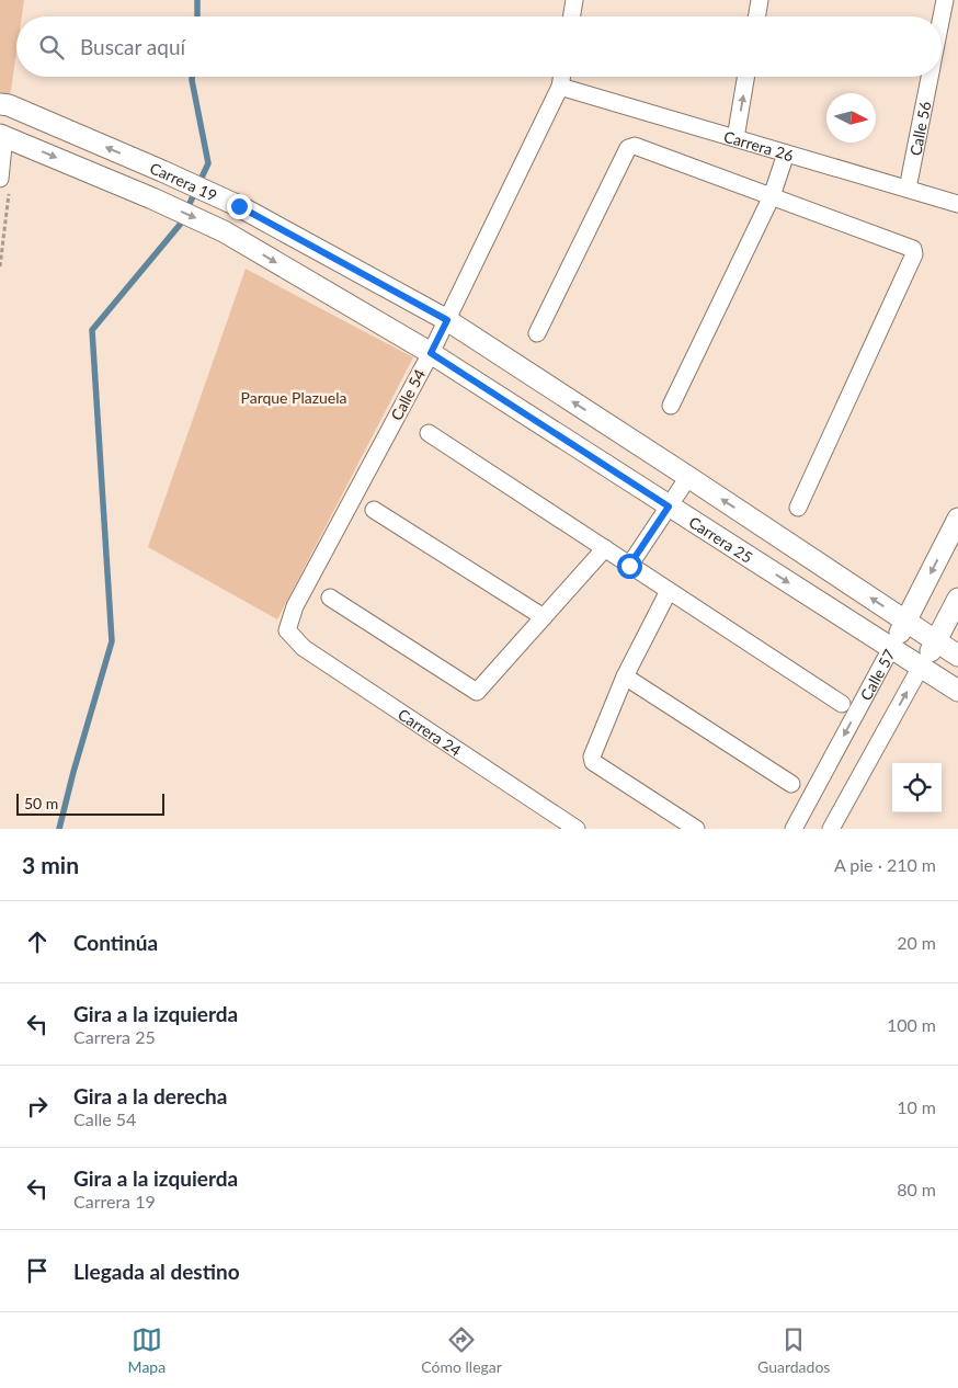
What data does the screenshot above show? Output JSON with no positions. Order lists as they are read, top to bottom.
{
  "streets": {
    "street": [
      "Calle 56",
      "Carrera 26",
      "Carrera 19",
      "Calle 54",
      "Carrera 25",
      "Calle 57",
      "Carrera 24"
    ]
  },
  "crossings": [
    ["Calle 56", "Carrera 26"],
    ["Carrera 26", "Calle 54"],
    ["Carrera 19", "Calle 54"],
    ["Carrera 19", "Carrera 25"],
    ["Calle 54", "Carrera 25"],
    ["Calle 54", "Carrera 24"],
    ["Carrera 25", "Calle 57"]
  ],
  "parks": ["Parque Plazuela"],
  "scale_bar": "50 m",
  "north": "right",
  "page": {
    "search": "Buscar aquí",
    "scale": "50 m",
    "heading": ["3 min", "A pie · 210 m"],
    "list": [
      ["Continúa", "20 m"],
      ["Gira a la izquierda", "Carrera 25", "100 m"],
      ["Gira a la derecha", "Calle 54", "10 m"],
      ["Gira a la izquierda", "Carrera 19", "80 m"],
      "Llegada al destino"
    ],
    "nav": ["Mapa", "Cómo llegar", "Guardados"]
  }
}
